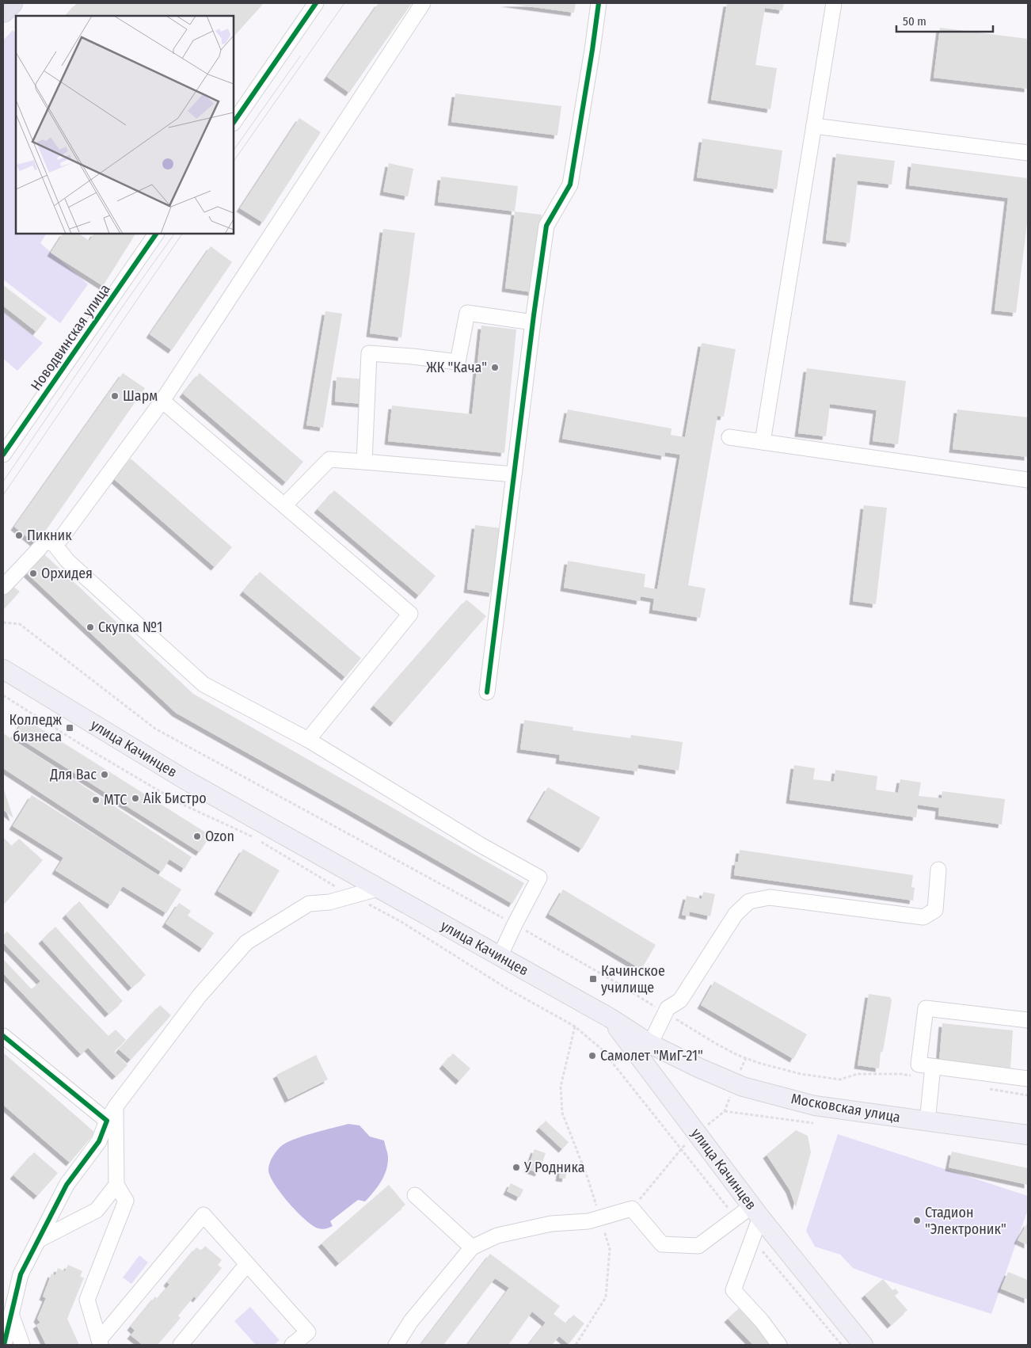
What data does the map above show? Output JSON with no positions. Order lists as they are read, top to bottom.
{
  "streets": {
    "main road": ["улица Качинцев", "Московская улица"],
    "street": ["Новодвинская улица"]
  },
  "crossings": [
    ["улица Качинцев", "Московская улица"]
  ],
  "places": {
    "other": [
      "ЖК \"Кача\"",
      "Шарм",
      "Пикник",
      "Орхидея",
      "Скупка №1",
      "Для Вас",
      "Aik Бистро",
      "МТС",
      "Ozon",
      "Самолет \"МиГ-21\"",
      "У Родника",
      "Стадион \"Электроник\""
    ],
    "transit": ["Колледж бизнеса", "Качинское училище"]
  },
  "scale_bar": "50 m"
}
